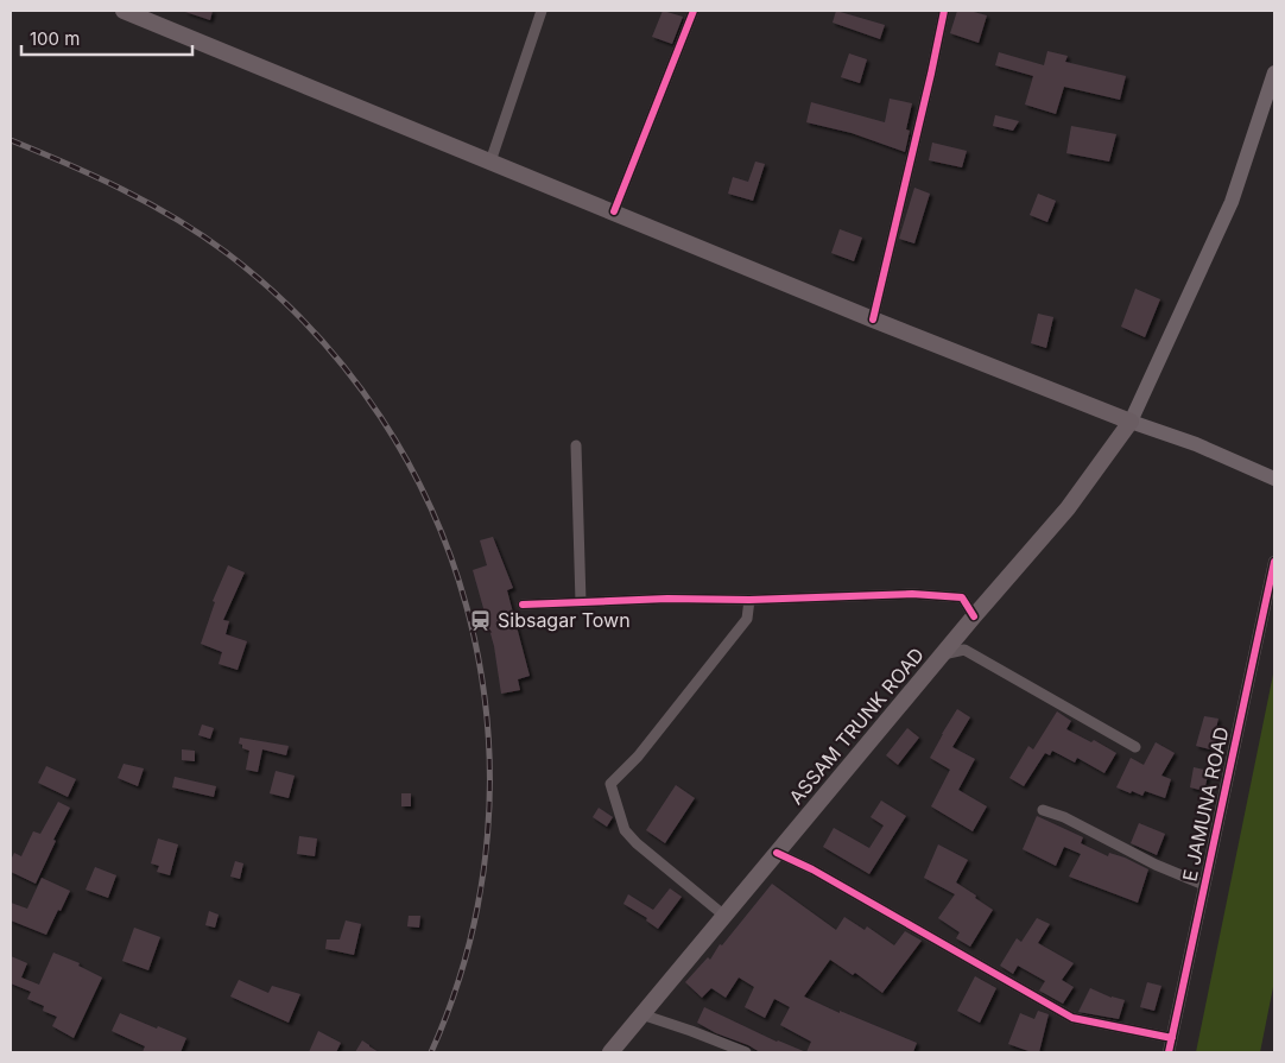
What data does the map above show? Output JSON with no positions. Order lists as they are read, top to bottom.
{
  "streets": {
    "highway": ["ASSAM TRUNK ROAD"],
    "street": ["E JAMUNA ROAD"]
  },
  "places": {
    "station": ["Sibsagar Town"]
  },
  "scale_bar": "100 m"
}
